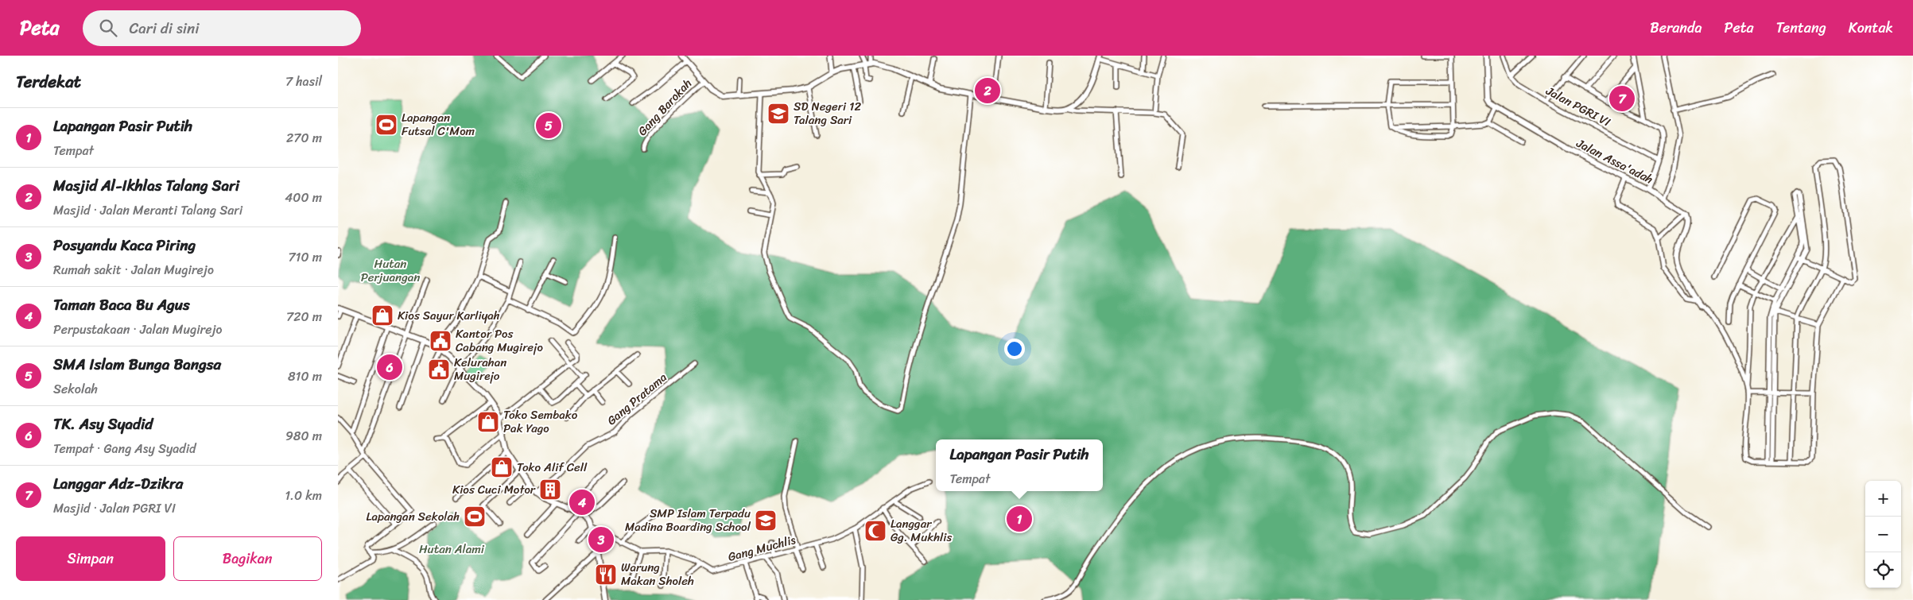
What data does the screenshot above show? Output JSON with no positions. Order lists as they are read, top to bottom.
{
  "streets": {
    "street": [
      "Jalan PGRI VI",
      "Gang Barokah",
      "Jalan Assa'adah",
      "Gang Pratama",
      "Gang Muchlis"
    ]
  },
  "parks": ["Hutan Perjuangan", "Hutan Alami"],
  "places": {
    "school or university": ["SD Negeri 12 Talang Sari", "SMP Islam Terpadu Madina Boarding School"],
    "sports": ["Lapangan Futsal C'Mom", "Lapangan Sekolah"],
    "shop": ["Kios Sayur Karliyah", "Toko Sembako Pak Yago", "Toko Alif Cell"],
    "public building": ["Kantor Pos Cabang Mugirejo", "Kelurahan Mugirejo"],
    "building": ["Kios Cuci Motor"],
    "mosque": ["Langgar Gg. Mukhlis"],
    "restaurant": ["Warung Makan Sholeh"]
  },
  "page": {
    "header": "Peta",
    "search": "Cari di sini",
    "nav": [
      "Beranda",
      "Peta",
      "Tentang",
      "Kontak"
    ],
    "heading": ["Terdekat", "7 hasil"],
    "pins": [
      "2",
      "7",
      "5",
      "6",
      "4",
      "1",
      "3"
    ],
    "list": [
      {
        "mark": "1",
        "name": "Lapangan Pasir Putih",
        "note": "Tempat",
        "value": "270 m"
      },
      {
        "mark": "2",
        "name": "Masjid Al-Ikhlas Talang Sari",
        "note": "Masjid · Jalan Meranti Talang Sari",
        "value": "400 m"
      },
      {
        "mark": "3",
        "name": "Posyandu Kaca Piring",
        "note": "Rumah sakit · Jalan Mugirejo",
        "value": "710 m"
      },
      {
        "mark": "4",
        "name": "Taman Baca Bu Agus",
        "note": "Perpustakaan · Jalan Mugirejo",
        "value": "720 m"
      },
      {
        "mark": "5",
        "name": "SMA Islam Bunga Bangsa",
        "note": "Sekolah",
        "value": "810 m"
      },
      {
        "mark": "6",
        "name": "TK. Asy Syadid",
        "note": "Tempat · Gang Asy Syadid",
        "value": "980 m"
      },
      {
        "mark": "7",
        "name": "Langgar Adz-Dzikra",
        "note": "Masjid · Jalan PGRI VI",
        "value": "1.0 km"
      }
    ],
    "popup": ["Lapangan Pasir Putih", "Tempat"],
    "map_buttons": ["+", "−"],
    "buttons": ["Simpan", "Bagikan"]
  }
}
